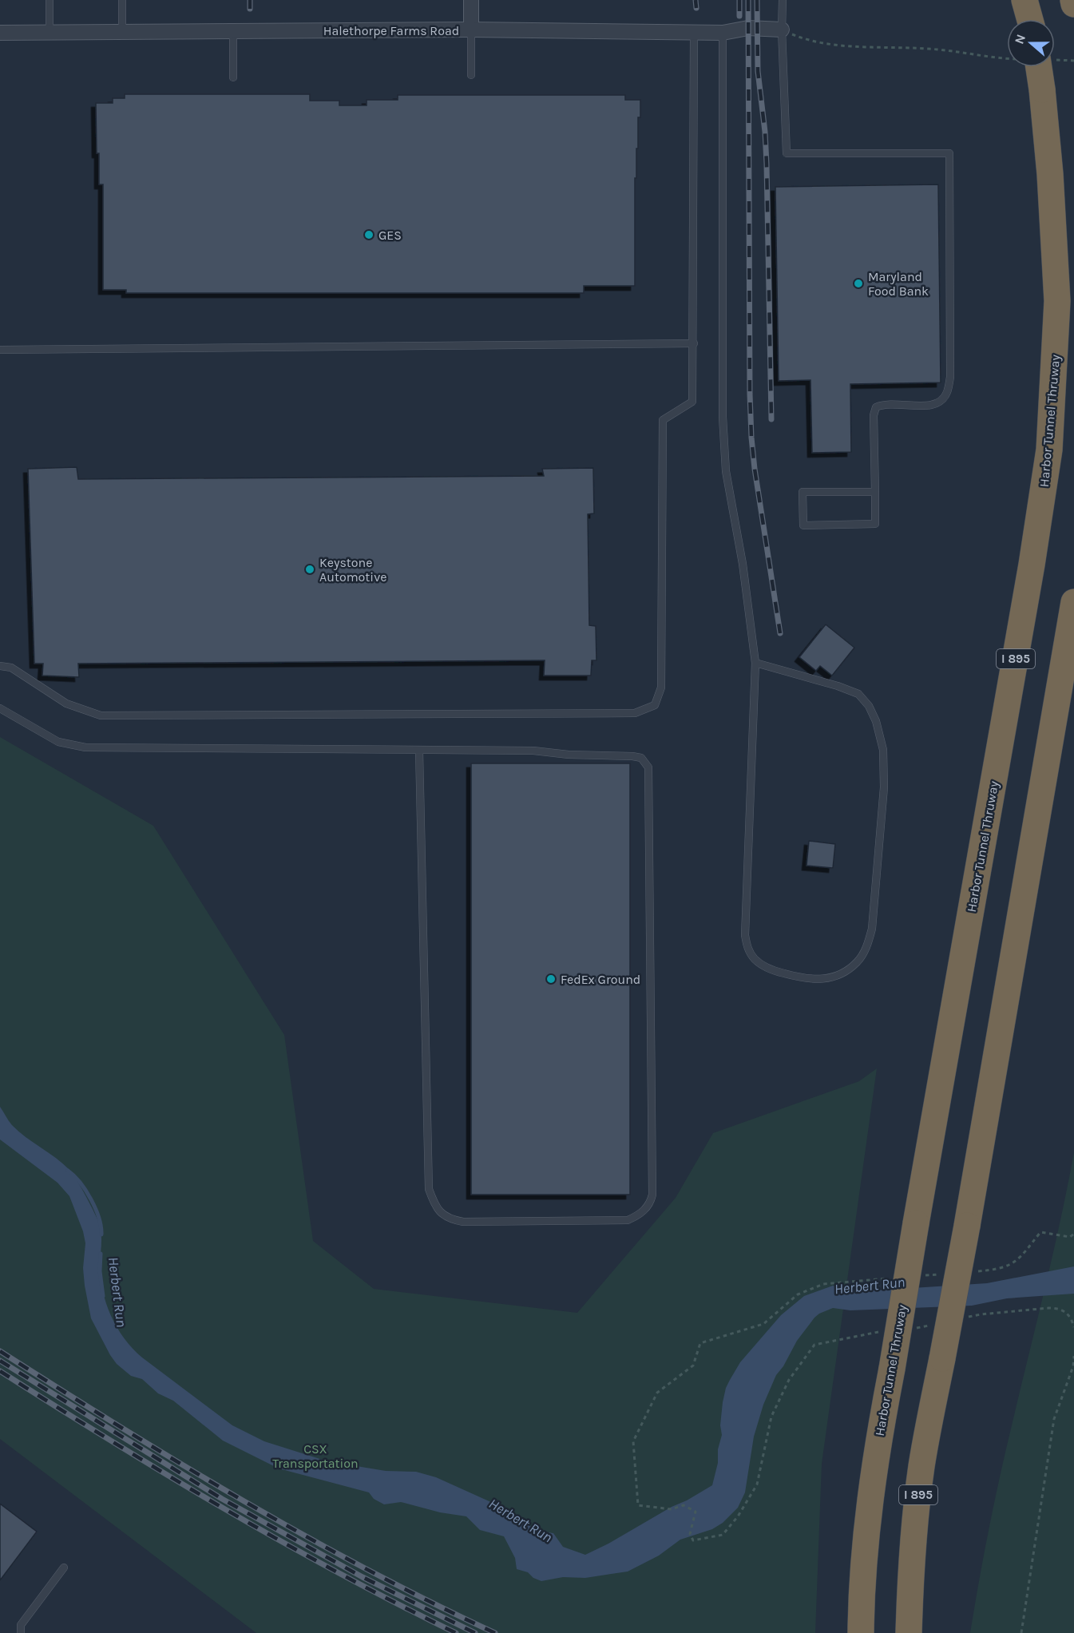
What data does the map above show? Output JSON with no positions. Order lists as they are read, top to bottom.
{
  "streets": {
    "highway": ["Harbor Tunnel Thruway", "I 895"],
    "street": ["Halethorpe Farms Road"]
  },
  "water": ["Herbert Run"],
  "parks": ["CSX Transportation"],
  "places": [
    "GES",
    "Maryland Food Bank",
    "Keystone Automotive",
    "FedEx Ground"
  ],
  "north": "left"
}
